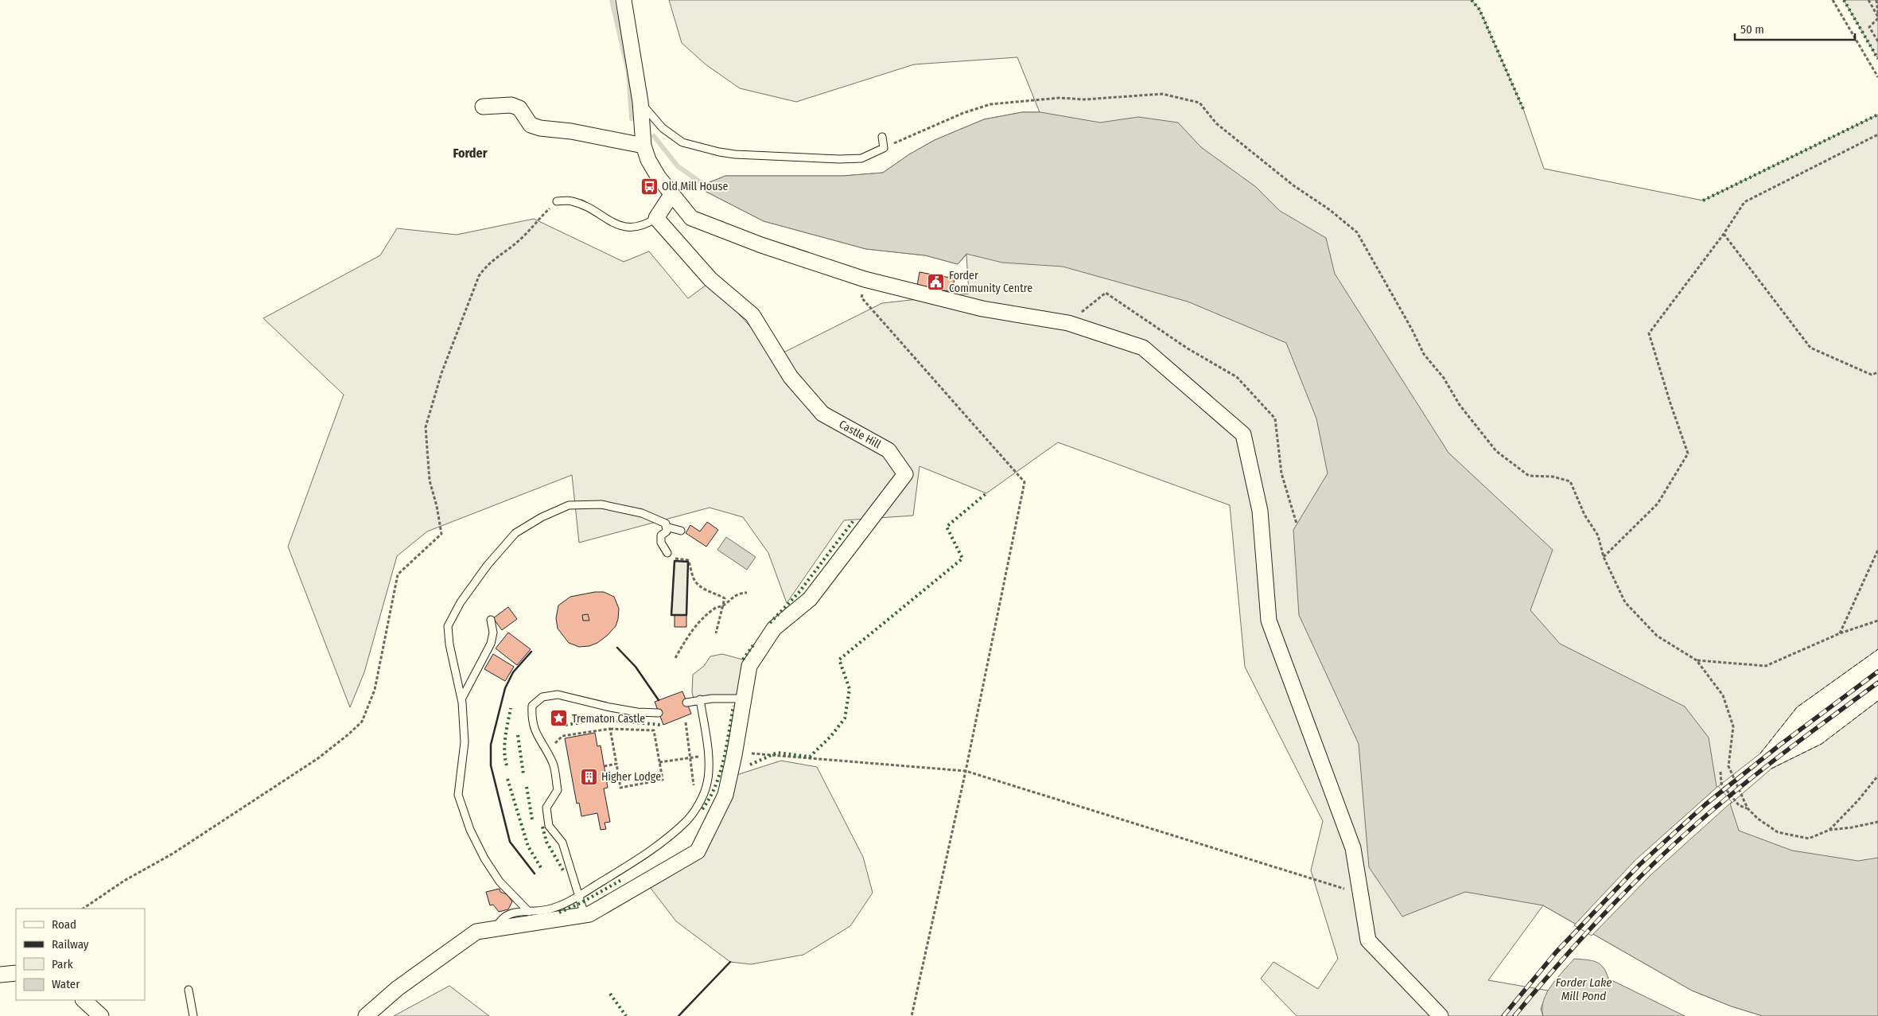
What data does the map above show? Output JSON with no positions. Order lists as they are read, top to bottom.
{
  "streets": {
    "street": ["Castle Hill"]
  },
  "districts": ["Forder"],
  "water": ["Forder Lake Mill Pond"],
  "places": {
    "bus stop": ["Old Mill House"],
    "public building": ["Forder Community Centre"],
    "place": ["Trematon Castle"],
    "building": ["Higher Lodge"]
  },
  "legend": [
    "Road",
    "Railway",
    "Park",
    "Water"
  ],
  "scale_bar": "50 m"
}
